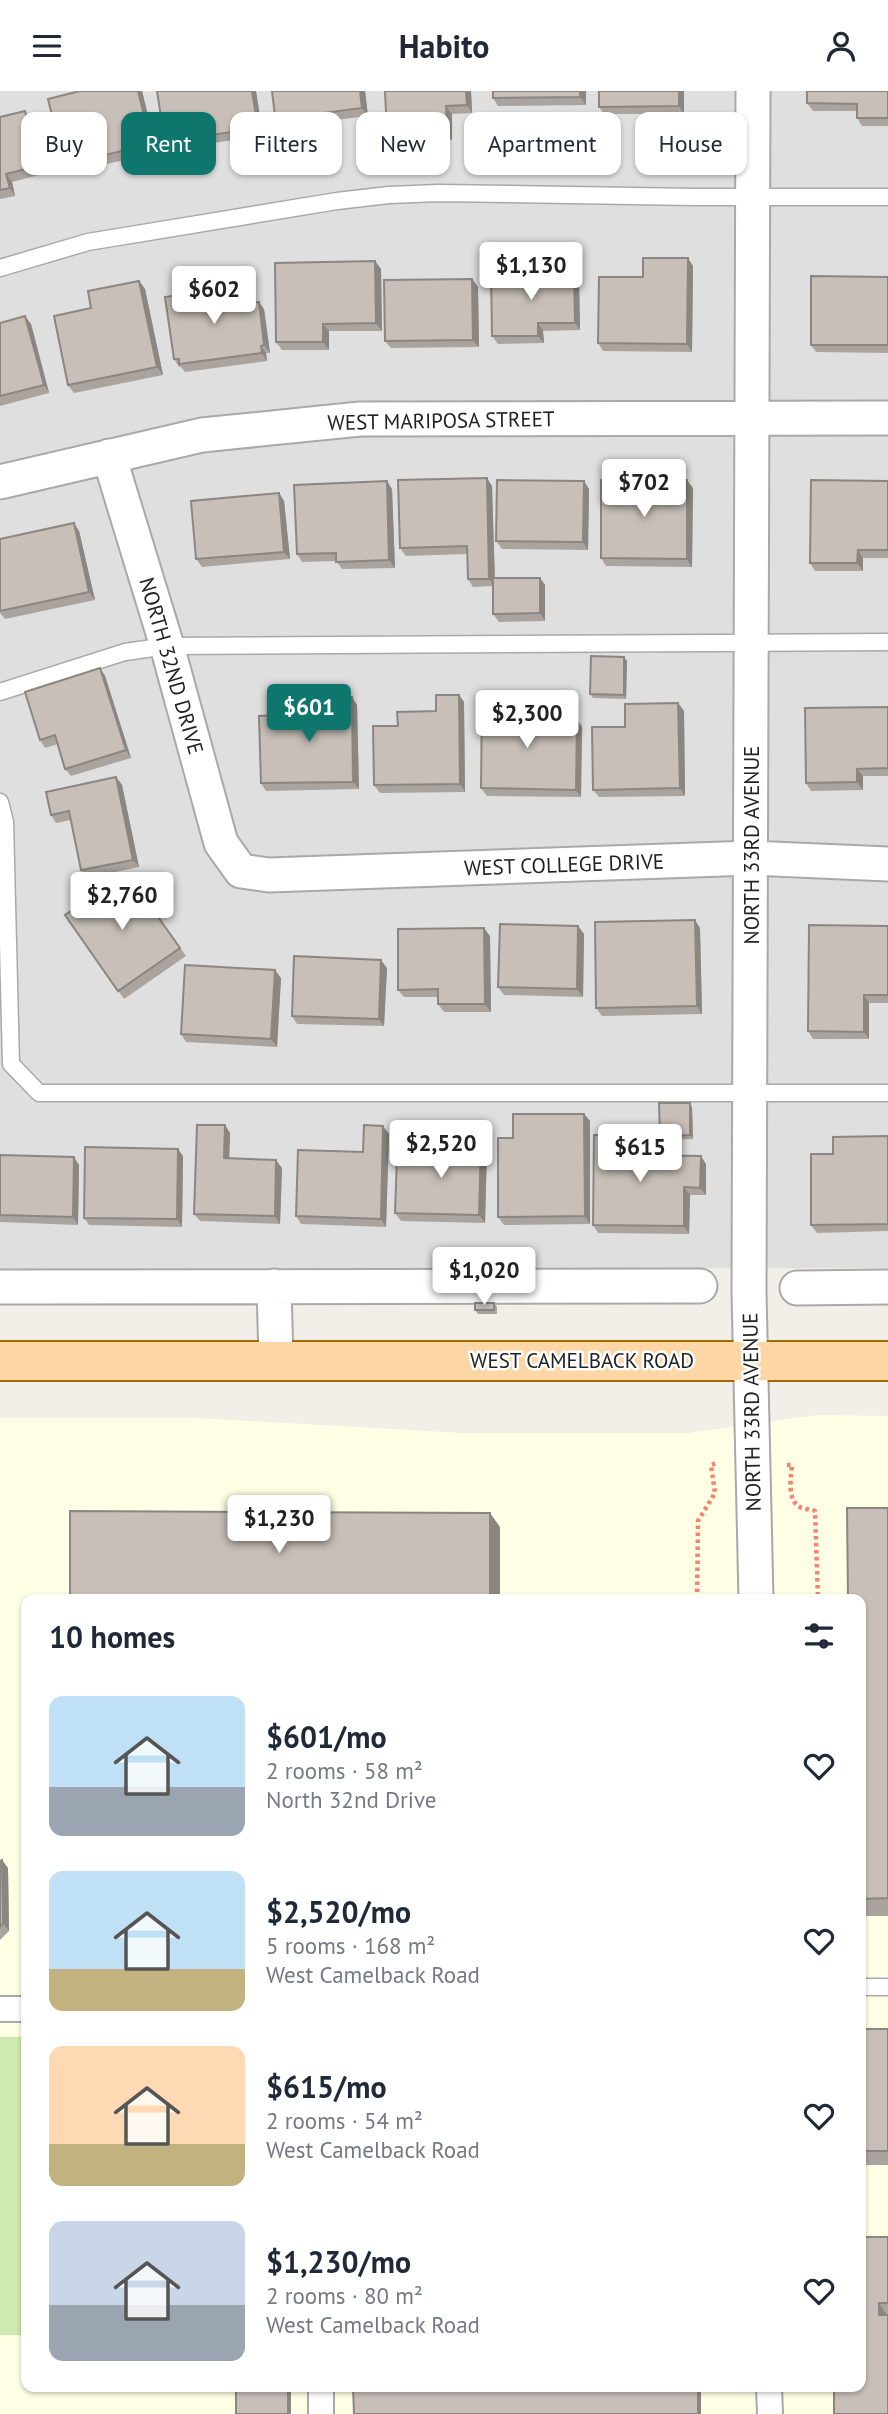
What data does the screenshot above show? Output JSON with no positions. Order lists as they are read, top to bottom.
{
  "streets": {
    "main road": ["WEST CAMELBACK ROAD"],
    "street": [
      "WEST MARIPOSA STREET",
      "NORTH 32ND DRIVE",
      "NORTH 33RD AVENUE",
      "WEST COLLEGE DRIVE"
    ]
  },
  "crossings": [
    ["WEST MARIPOSA STREET", "NORTH 32ND DRIVE"],
    ["WEST MARIPOSA STREET", "NORTH 33RD AVENUE"],
    ["NORTH 32ND DRIVE", "WEST COLLEGE DRIVE"],
    ["NORTH 33RD AVENUE", "WEST COLLEGE DRIVE"],
    ["NORTH 33RD AVENUE", "WEST CAMELBACK ROAD"]
  ],
  "page": {
    "header": "Habito",
    "chip": [
      "Buy",
      "Rent",
      "Filters",
      "New",
      "Apartment",
      "House"
    ],
    "price": [
      "$1,130",
      "$602",
      "$702",
      "$601",
      "$2,300",
      "$2,760",
      "$2,520",
      "$615",
      "$1,020",
      "$1,230"
    ],
    "heading": "10 homes",
    "list": [
      {
        "name": "$601/mo",
        "note": "2 rooms · 58 m² · North 32nd Drive"
      },
      {
        "name": "$2,520/mo",
        "note": "5 rooms · 168 m² · West Camelback Road"
      },
      {
        "name": "$615/mo",
        "note": "2 rooms · 54 m² · West Camelback Road"
      },
      {
        "name": "$1,230/mo",
        "note": "2 rooms · 80 m² · West Camelback Road"
      }
    ]
  }
}
